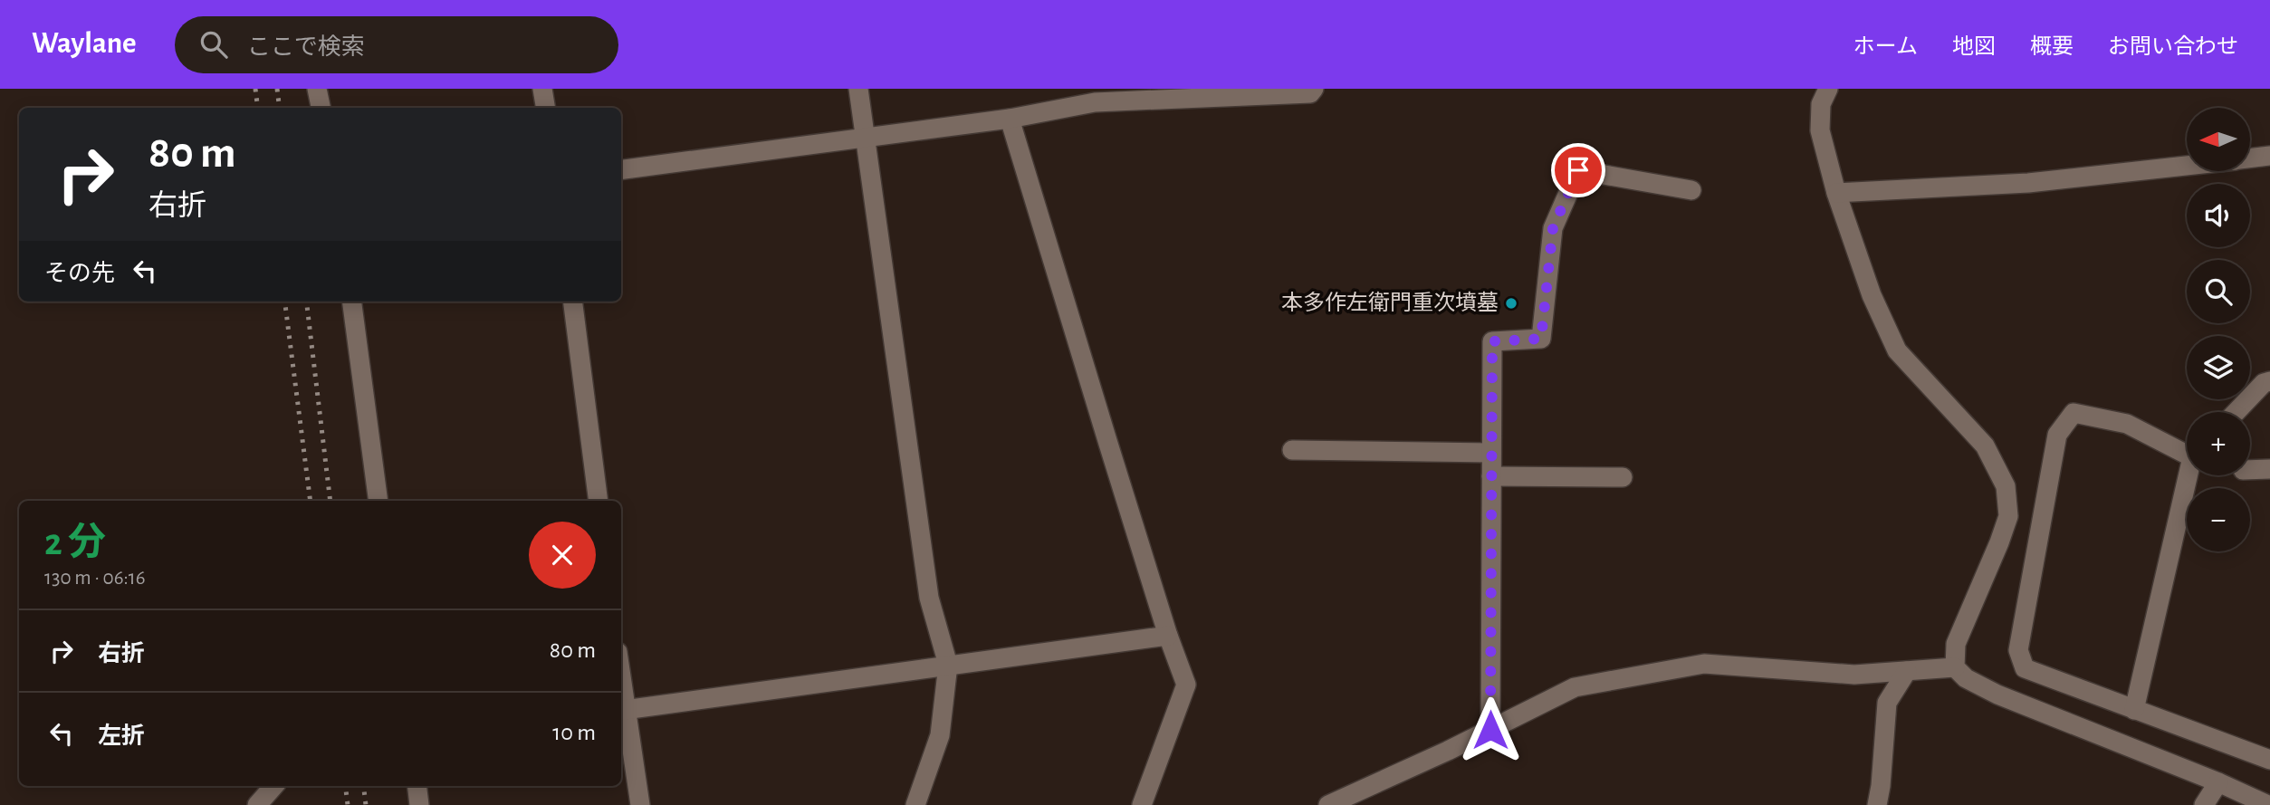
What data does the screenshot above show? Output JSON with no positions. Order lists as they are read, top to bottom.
{
  "places": ["本多作左衛門重次墳墓"],
  "north": "left",
  "page": {
    "header": "Waylane",
    "search": "ここで検索",
    "nav": [
      "ホーム",
      "地図",
      "概要",
      "お問い合わせ"
    ],
    "map_buttons": ["+", "−"],
    "turn": ["80 m", "右折"],
    "then": "その先",
    "heading": ["2 分", "130 m · 06:16"],
    "list": [
      {
        "name": "右折",
        "value": "80 m"
      },
      {
        "name": "左折",
        "value": "10 m"
      }
    ]
  }
}
